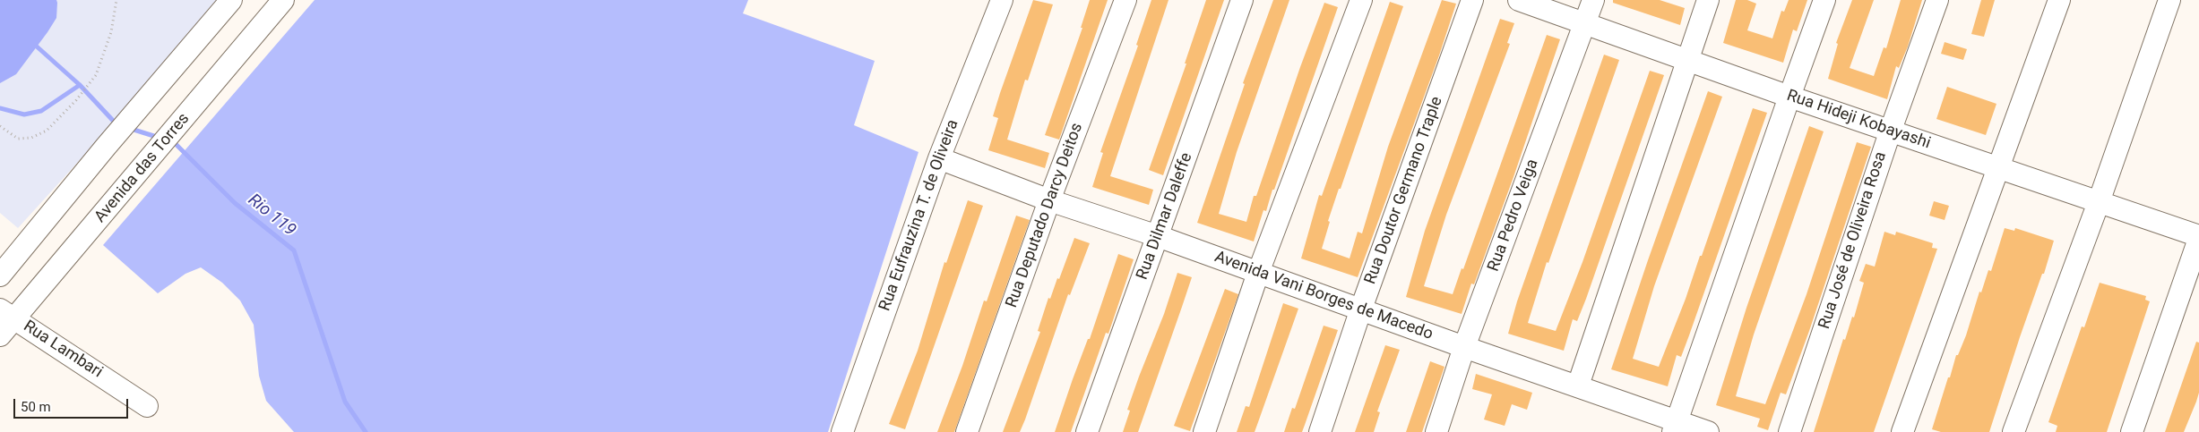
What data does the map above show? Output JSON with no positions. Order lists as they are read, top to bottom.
{
  "streets": {
    "street": [
      "Rua Hideji Kobayashi",
      "Avenida das Torres",
      "Rua Doutor Germano Traple",
      "Rua Eufrauzina T. de Oliveira",
      "Rua Deputado Darcy Deitos",
      "Rua Pedro Veiga",
      "Rua Dilmar Daleffe",
      "Rua José de Oliveira Rosa",
      "Avenida Vani Borges de Macedo",
      "Rua Lambari"
    ]
  },
  "crossings": [
    ["Rua Hideji Kobayashi", "Rua Pedro Veiga"],
    ["Rua Hideji Kobayashi", "Rua José de Oliveira Rosa"],
    ["Avenida das Torres", "Rua Lambari"],
    ["Rua Doutor Germano Traple", "Avenida Vani Borges de Macedo"],
    ["Rua Eufrauzina T. de Oliveira", "Avenida Vani Borges de Macedo"],
    ["Rua Deputado Darcy Deitos", "Avenida Vani Borges de Macedo"],
    ["Rua Pedro Veiga", "Avenida Vani Borges de Macedo"],
    ["Rua Dilmar Daleffe", "Avenida Vani Borges de Macedo"]
  ],
  "water": ["Rio 119"],
  "scale_bar": "50 m"
}
